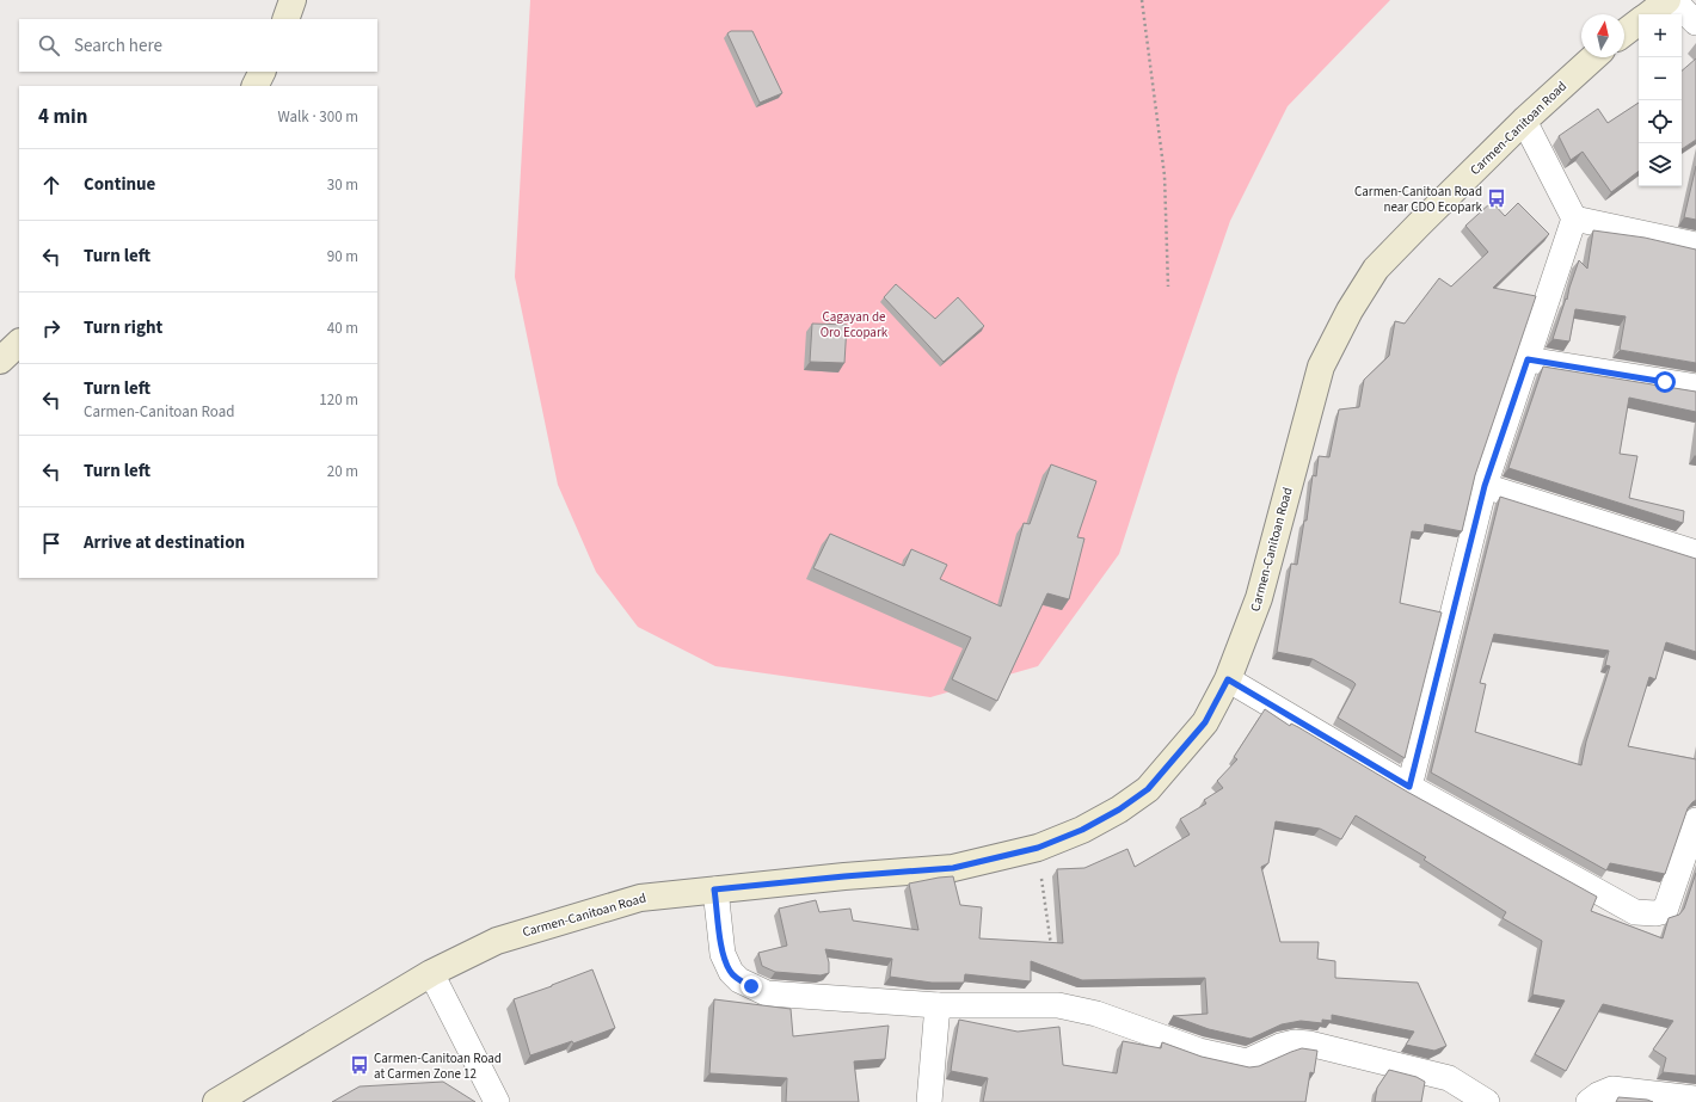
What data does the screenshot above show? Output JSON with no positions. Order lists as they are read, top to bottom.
{
  "streets": {
    "main road": ["Carmen-Canitoan Road"]
  },
  "parks": ["Cagayan de Oro Ecopark"],
  "places": {
    "bus stop": ["Carmen-Canitoan Road near CDO Ecopark", "Carmen-Canitoan Road at Carmen Zone 12"]
  },
  "north": "top",
  "page": {
    "map_buttons": ["+", "−"],
    "search": "Search here",
    "heading": ["4 min", "Walk · 300 m"],
    "list": [
      ["Continue", "30 m"],
      ["Turn left", "90 m"],
      ["Turn right", "40 m"],
      ["Turn left", "Carmen-Canitoan Road", "120 m"],
      ["Turn left", "20 m"],
      "Arrive at destination"
    ]
  }
}
